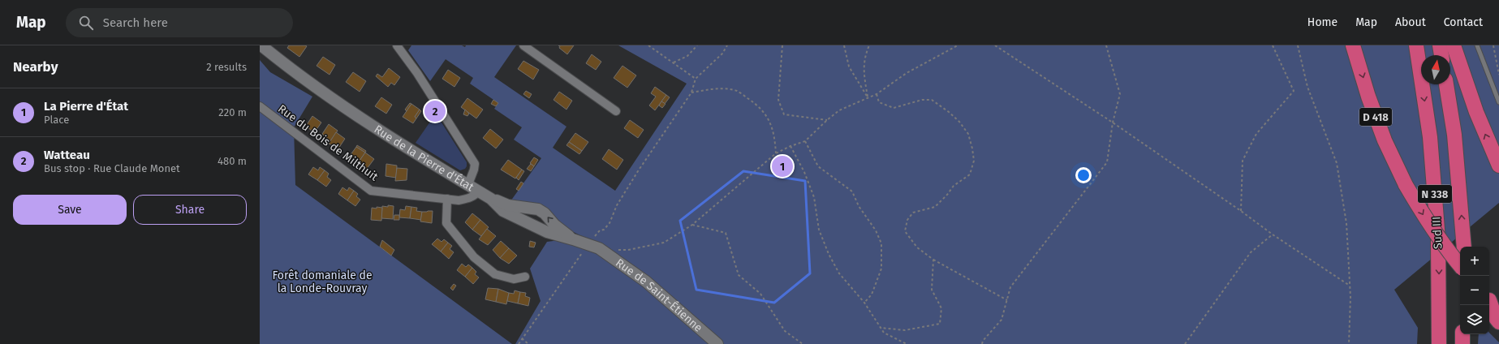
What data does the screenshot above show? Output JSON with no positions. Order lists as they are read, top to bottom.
{
  "streets": {
    "highway": ["D 418", "N 338", "Sud III"],
    "street": ["Rue du Bois de Milthuit", "Rue de la Pierre d'État", "Rue de Saint-Étienne"]
  },
  "crossings": [
    ["Rue du Bois de Milthuit", "Rue de la Pierre d'État"],
    ["Rue de la Pierre d'État", "Rue de Saint-Étienne"]
  ],
  "parks": ["Forêt domaniale de la Londe-Rouvray"],
  "north": "top",
  "page": {
    "header": "Map",
    "search": "Search here",
    "nav": [
      "Home",
      "Map",
      "About",
      "Contact"
    ],
    "heading": ["Nearby", "2 results"],
    "list": [
      {
        "mark": "1",
        "name": "La Pierre d'État",
        "note": "Place",
        "value": "220 m"
      },
      {
        "mark": "2",
        "name": "Watteau",
        "note": "Bus stop · Rue Claude Monet",
        "value": "480 m"
      }
    ],
    "pins": ["2", "1"],
    "buttons": ["Save", "Share"],
    "map_buttons": ["+", "−"]
  }
}
